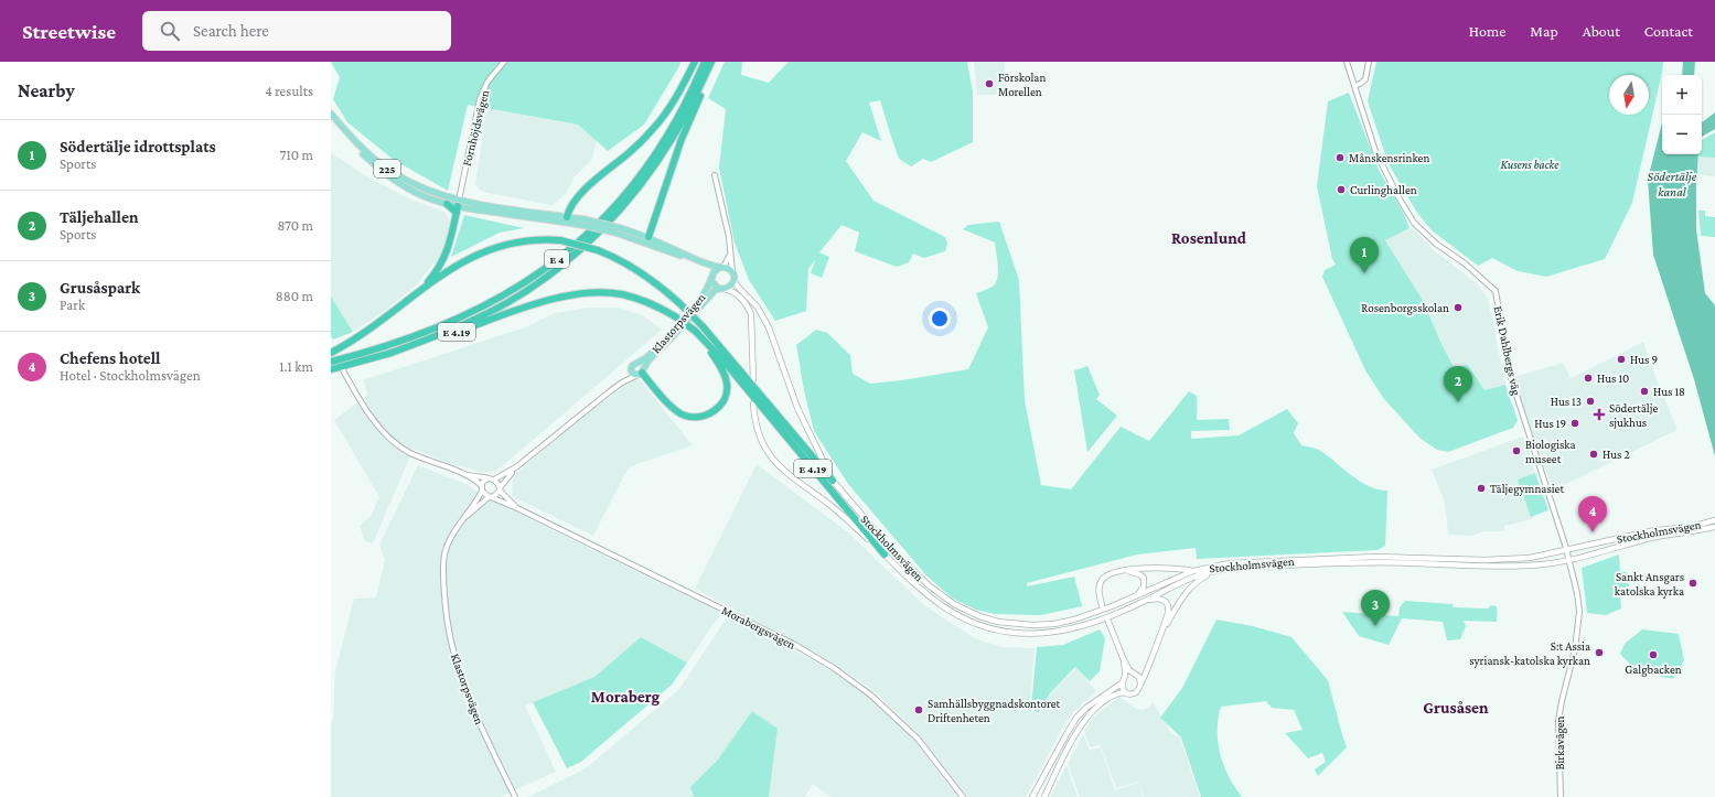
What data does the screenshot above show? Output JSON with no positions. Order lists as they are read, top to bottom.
{
  "streets": {
    "highway": ["E 4", "E 4.19"],
    "main road": ["225", "Klastorpsvägen", "Stockholmsvägen"],
    "street": [
      "Fornhöjdsvägen",
      "Erik Dahlbergs väg",
      "Morabergsvägen",
      "Birkavägen"
    ]
  },
  "crossings": [
    ["Fornhöjdsvägen", "225"],
    ["225", "Klastorpsvägen"],
    ["225", "Stockholmsvägen"],
    ["E 4", "E 4.19"],
    ["Klastorpsvägen", "Stockholmsvägen"],
    ["Klastorpsvägen", "Morabergsvägen"],
    ["E 4.19", "Stockholmsvägen"],
    ["Erik Dahlbergs väg", "Stockholmsvägen"],
    ["Erik Dahlbergs väg", "Birkavägen"],
    ["Stockholmsvägen", "Birkavägen"]
  ],
  "districts": ["Rosenlund", "Moraberg", "Grusåsen"],
  "water": ["Södertälje kanal"],
  "parks": ["Kusens backe"],
  "places": {
    "other": [
      "Förskolan Morellen",
      "Månskensrinken",
      "Curlinghallen",
      "Rosenborgsskolan",
      "Hus 9",
      "Hus 10",
      "Hus 18",
      "Hus 13",
      "Hus 19",
      "Biologiska museet",
      "Hus 2",
      "Täljegymnasiet",
      "Sankt Ansgars katolska kyrka",
      "S:t Assia syriansk-katolska kyrkan",
      "Galgbacken",
      "Samhällsbyggnadskontoret Driftenheten"
    ],
    "health": ["Södertälje sjukhus"]
  },
  "north": "bottom",
  "page": {
    "header": "Streetwise",
    "search": "Search here",
    "nav": [
      "Home",
      "Map",
      "About",
      "Contact"
    ],
    "heading": ["Nearby", "4 results"],
    "map_buttons": ["+", "−"],
    "list": [
      {
        "mark": "1",
        "name": "Södertälje idrottsplats",
        "note": "Sports",
        "value": "710 m"
      },
      {
        "mark": "2",
        "name": "Täljehallen",
        "note": "Sports",
        "value": "870 m"
      },
      {
        "mark": "3",
        "name": "Grusåspark",
        "note": "Park",
        "value": "880 m"
      },
      {
        "mark": "4",
        "name": "Chefens hotell",
        "note": "Hotel · Stockholmsvägen",
        "value": "1.1 km"
      }
    ],
    "pins": [
      "1",
      "2",
      "4",
      "3"
    ]
  }
}
